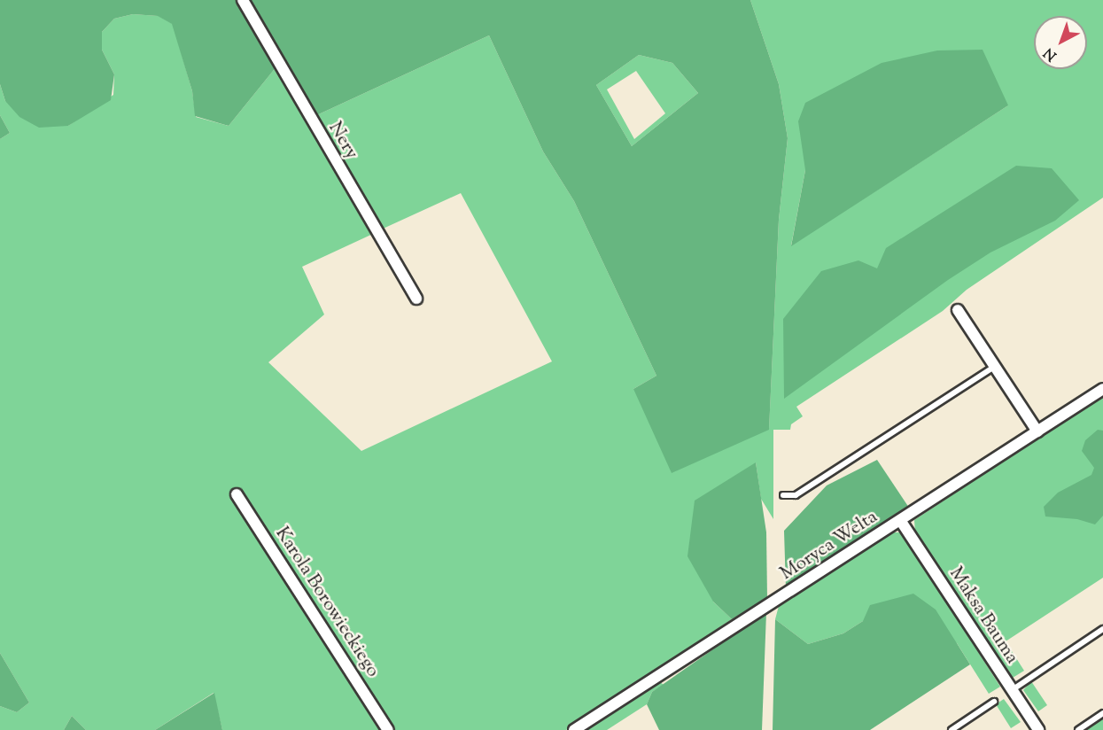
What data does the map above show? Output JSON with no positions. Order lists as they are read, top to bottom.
{
  "streets": {
    "street": [
      "Nery",
      "Moryca Welta",
      "Karola Borowieckiego",
      "Maksa Bauma"
    ]
  },
  "crossings": [
    ["Moryca Welta", "Maksa Bauma"]
  ],
  "north": "bottom left"
}
